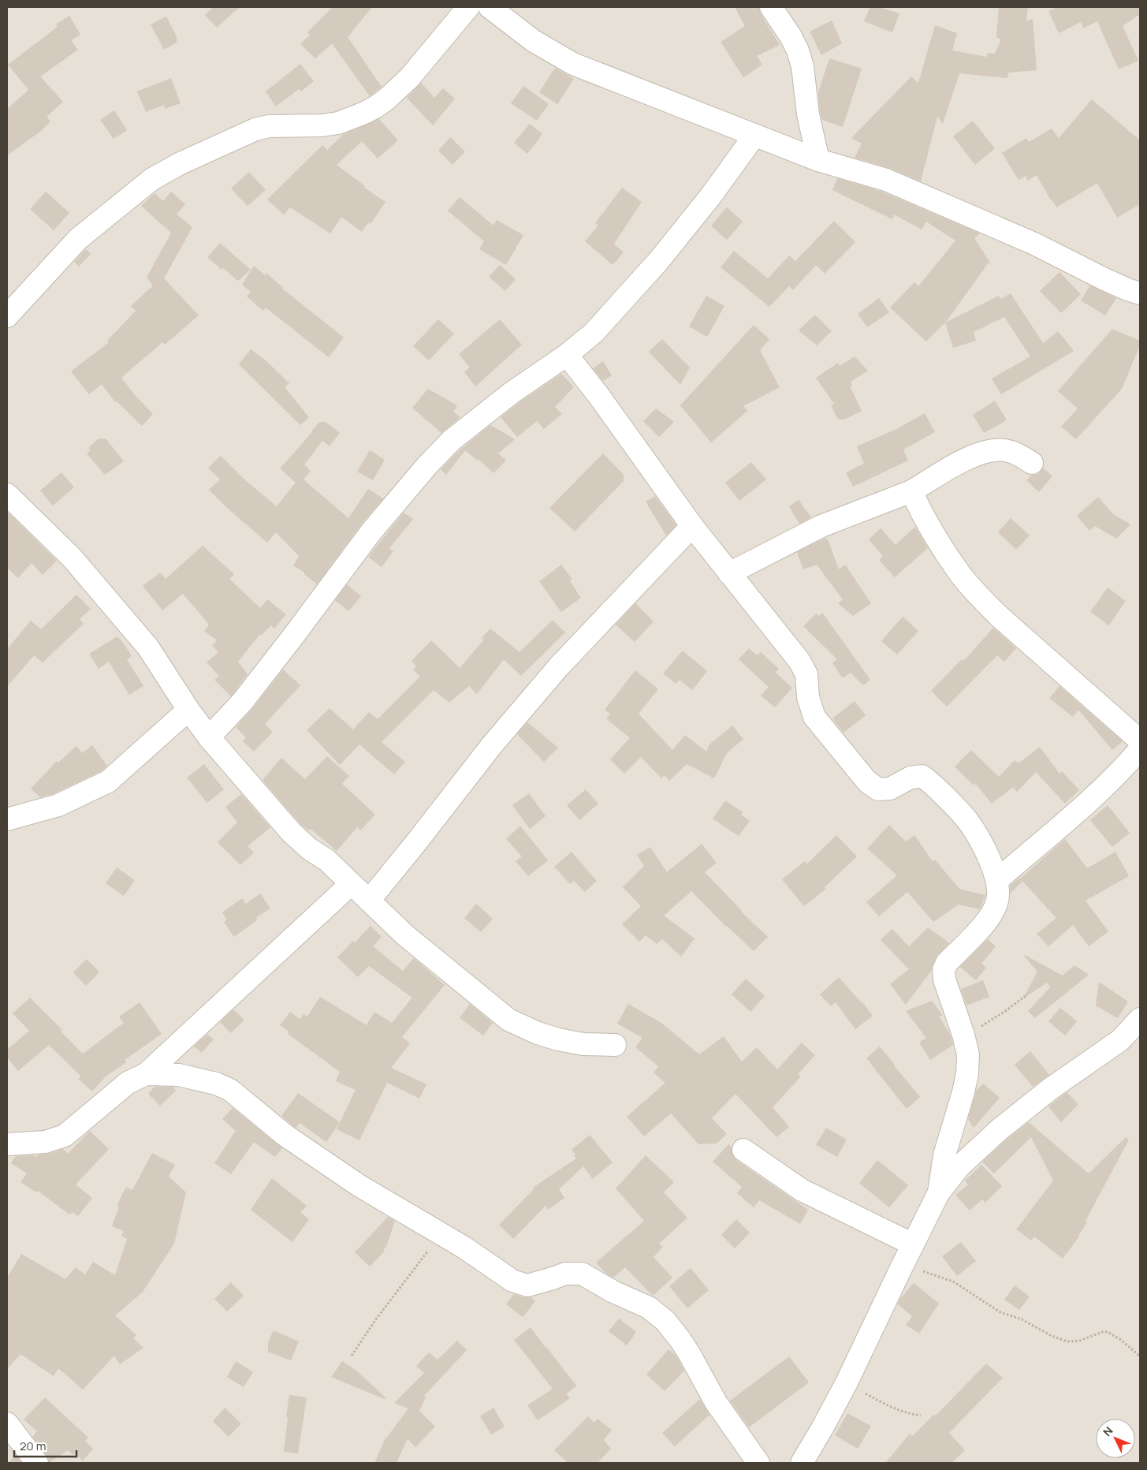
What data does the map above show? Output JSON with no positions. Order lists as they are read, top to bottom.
{
  "scale_bar": "20 m",
  "north": "top left"
}
